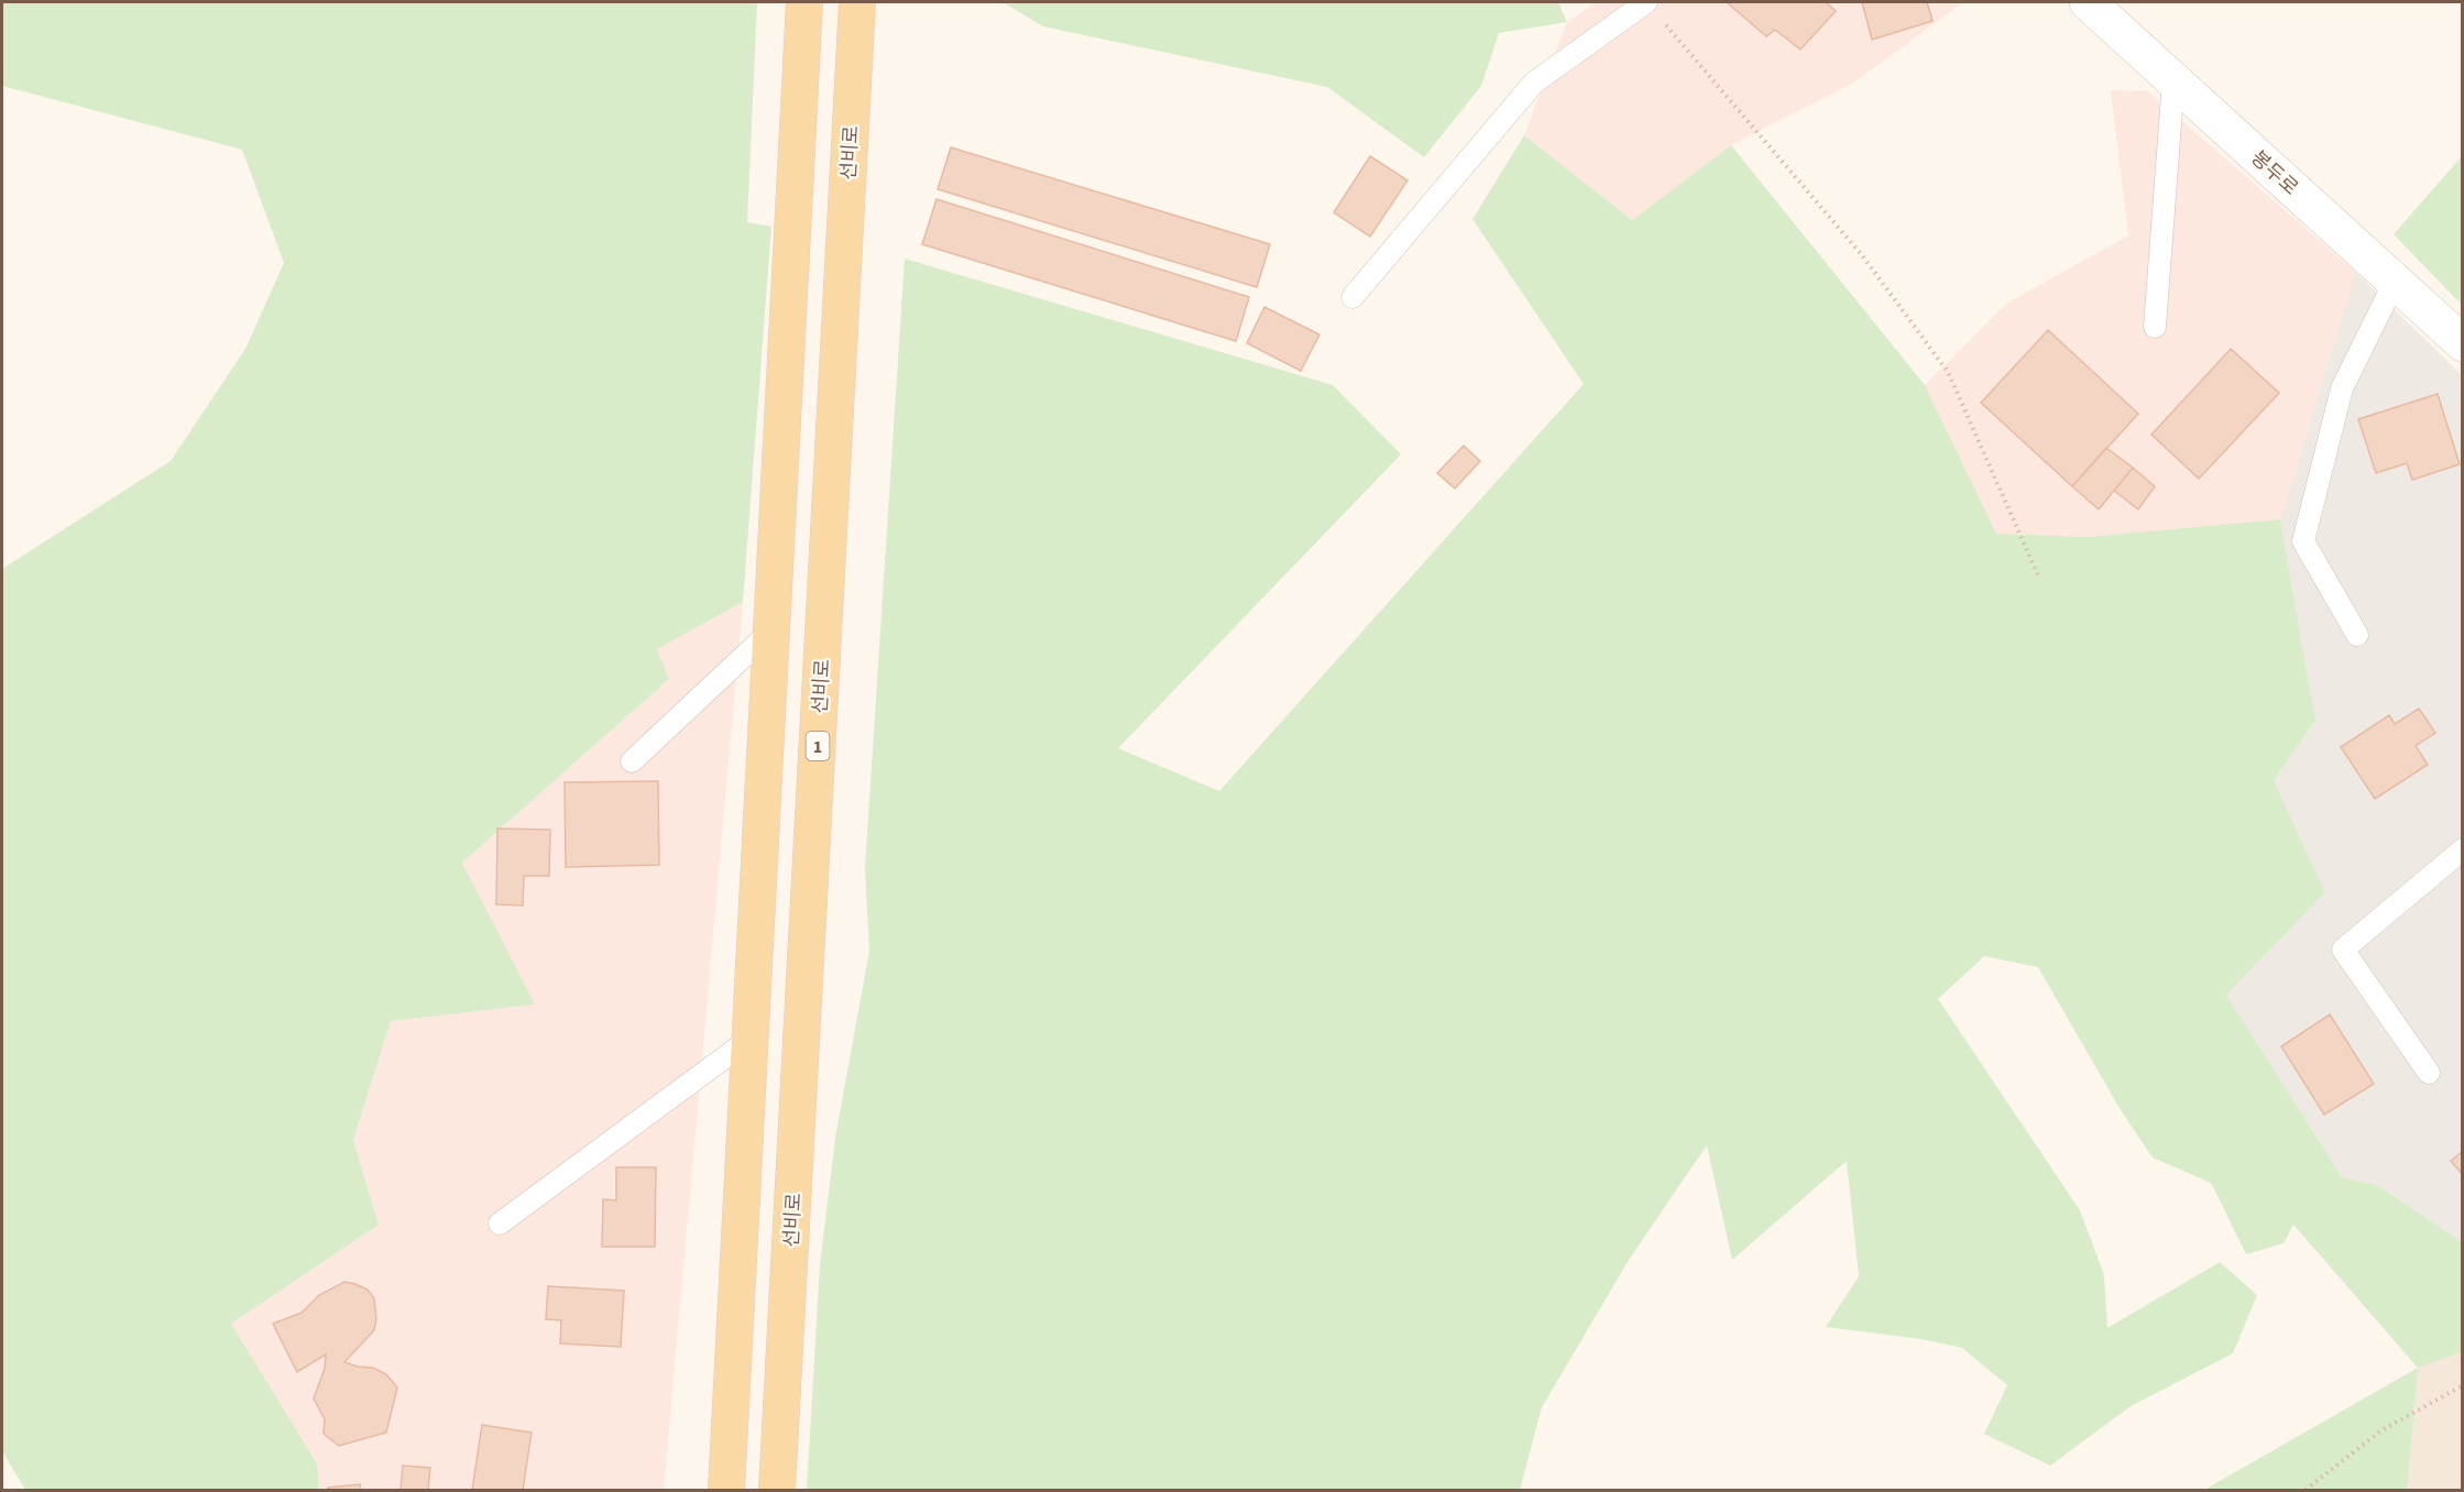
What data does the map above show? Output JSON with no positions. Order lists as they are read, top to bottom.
{
  "streets": {
    "main road": ["선비로", "봉두로", "1"]
  }
}
